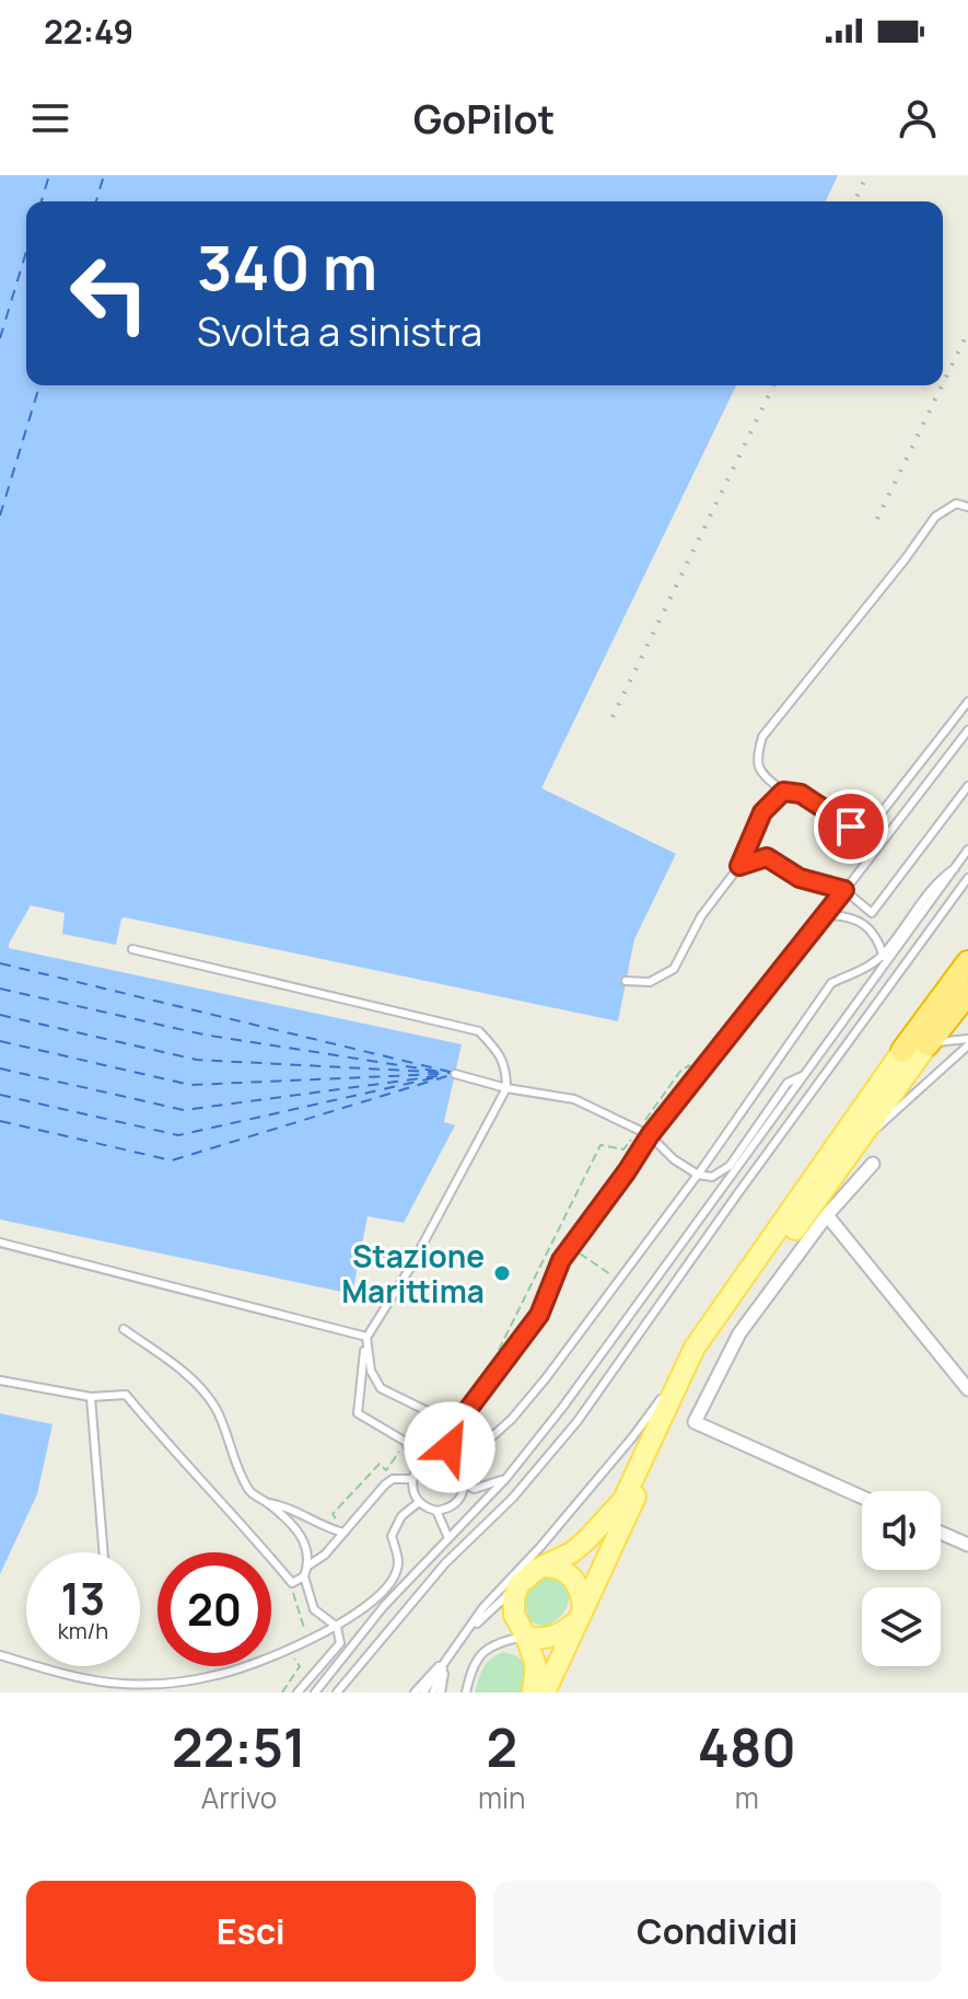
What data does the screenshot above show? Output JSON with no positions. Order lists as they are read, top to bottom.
{
  "places": ["Stazione Marittima"],
  "page": {
    "status": "22:49",
    "header": "GoPilot",
    "turn": ["340 m", "Svolta a sinistra"],
    "speed": "13 km/h",
    "limit": "20",
    "eta": [
      "22:51",
      "Arrivo",
      "2",
      "min",
      "480",
      "m"
    ],
    "buttons": ["Esci", "Condividi"]
  }
}
